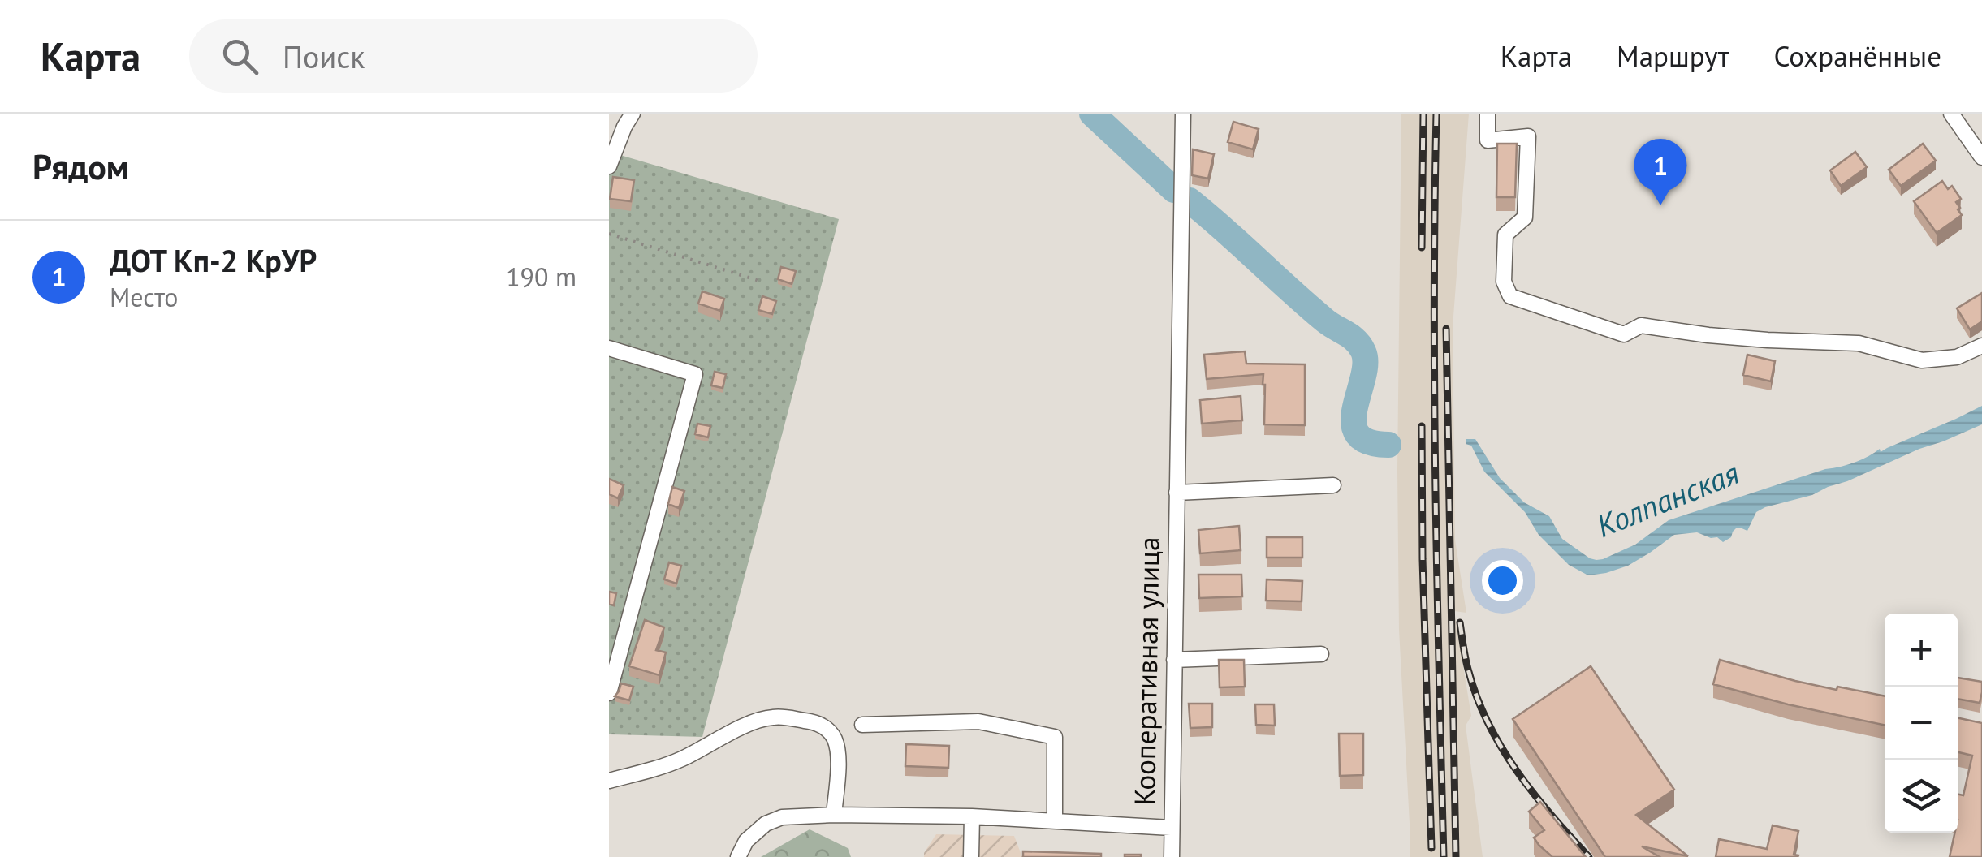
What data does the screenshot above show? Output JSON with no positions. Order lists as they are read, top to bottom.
{
  "streets": {
    "street": ["Кооперативная улица"]
  },
  "water": ["Колпанская"],
  "page": {
    "header": "Карта",
    "search": "Поиск",
    "nav": ["Карта", "Маршрут", "Сохранённые"],
    "heading": "Рядом",
    "pins": "1",
    "list": [
      {
        "mark": "1",
        "name": "ДОТ Кп-2 КрУР",
        "note": "Место",
        "value": "190 m"
      }
    ],
    "map_buttons": ["+", "−"]
  }
}
